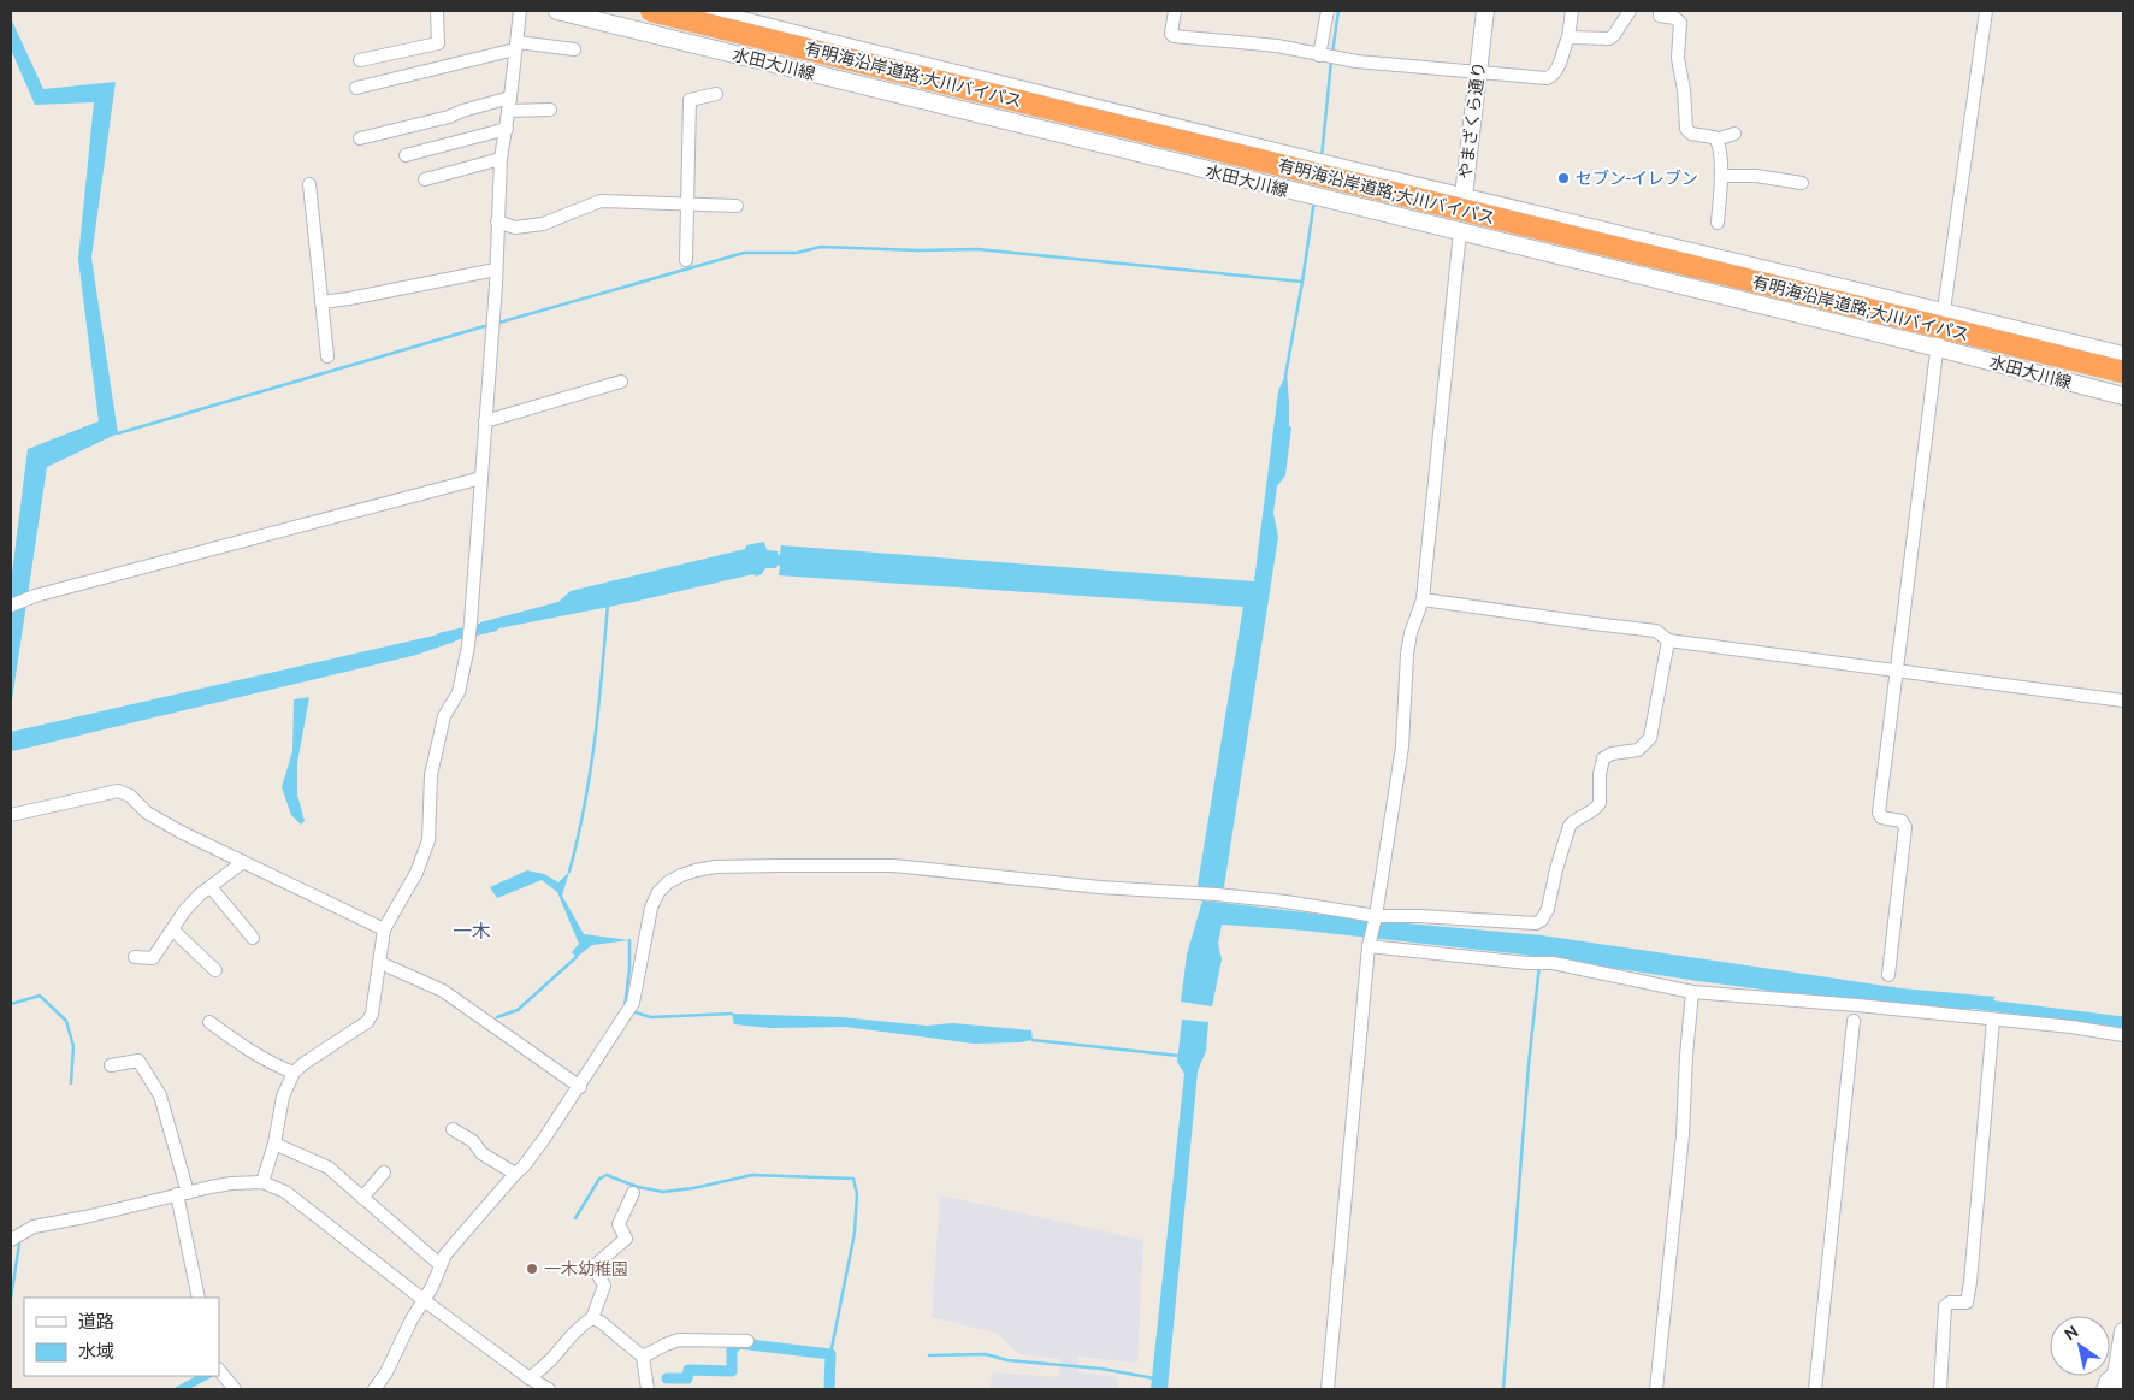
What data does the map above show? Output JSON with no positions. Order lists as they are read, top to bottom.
{
  "streets": {
    "highway": ["有明海沿岸道路;大川バイパス"],
    "main road": ["水田大川線", "やまざくら通り"]
  },
  "crossings": [
    ["水田大川線", "やまざくら通り"]
  ],
  "districts": ["一木"],
  "places": ["セブン-イレブン", "一木幼稚園"],
  "legend": ["道路", "水域"],
  "north": "top left"
}
